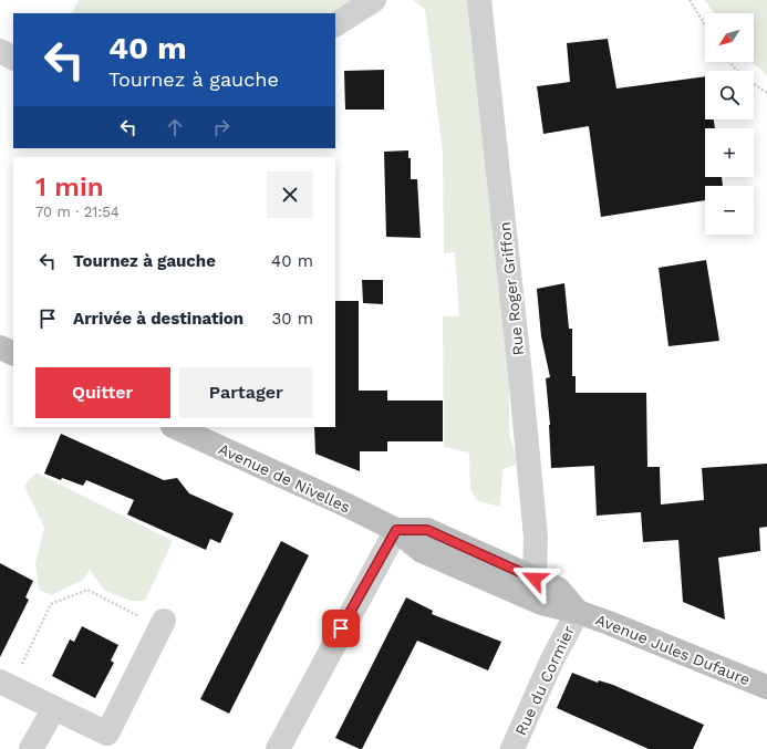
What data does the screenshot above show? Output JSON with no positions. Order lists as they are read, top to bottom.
{
  "streets": {
    "main road": ["Avenue de Nivelles", "Avenue Jules Dufaure"],
    "street": ["Rue Roger Griffon", "Rue du Cormier"]
  },
  "crossings": [
    ["Rue Roger Griffon", "Avenue de Nivelles"],
    ["Avenue de Nivelles", "Avenue Jules Dufaure"],
    ["Avenue de Nivelles", "Rue du Cormier"],
    ["Avenue Jules Dufaure", "Rue du Cormier"]
  ],
  "north": "bottom left",
  "page": {
    "map_buttons": ["+", "−"],
    "turn": ["40 m", "Tournez à gauche"],
    "heading": ["1 min", "70 m · 21:54"],
    "list": [
      {
        "name": "Tournez à gauche",
        "value": "40 m"
      },
      {
        "name": "Arrivée à destination",
        "value": "30 m"
      }
    ],
    "buttons": ["Quitter", "Partager"]
  }
}
